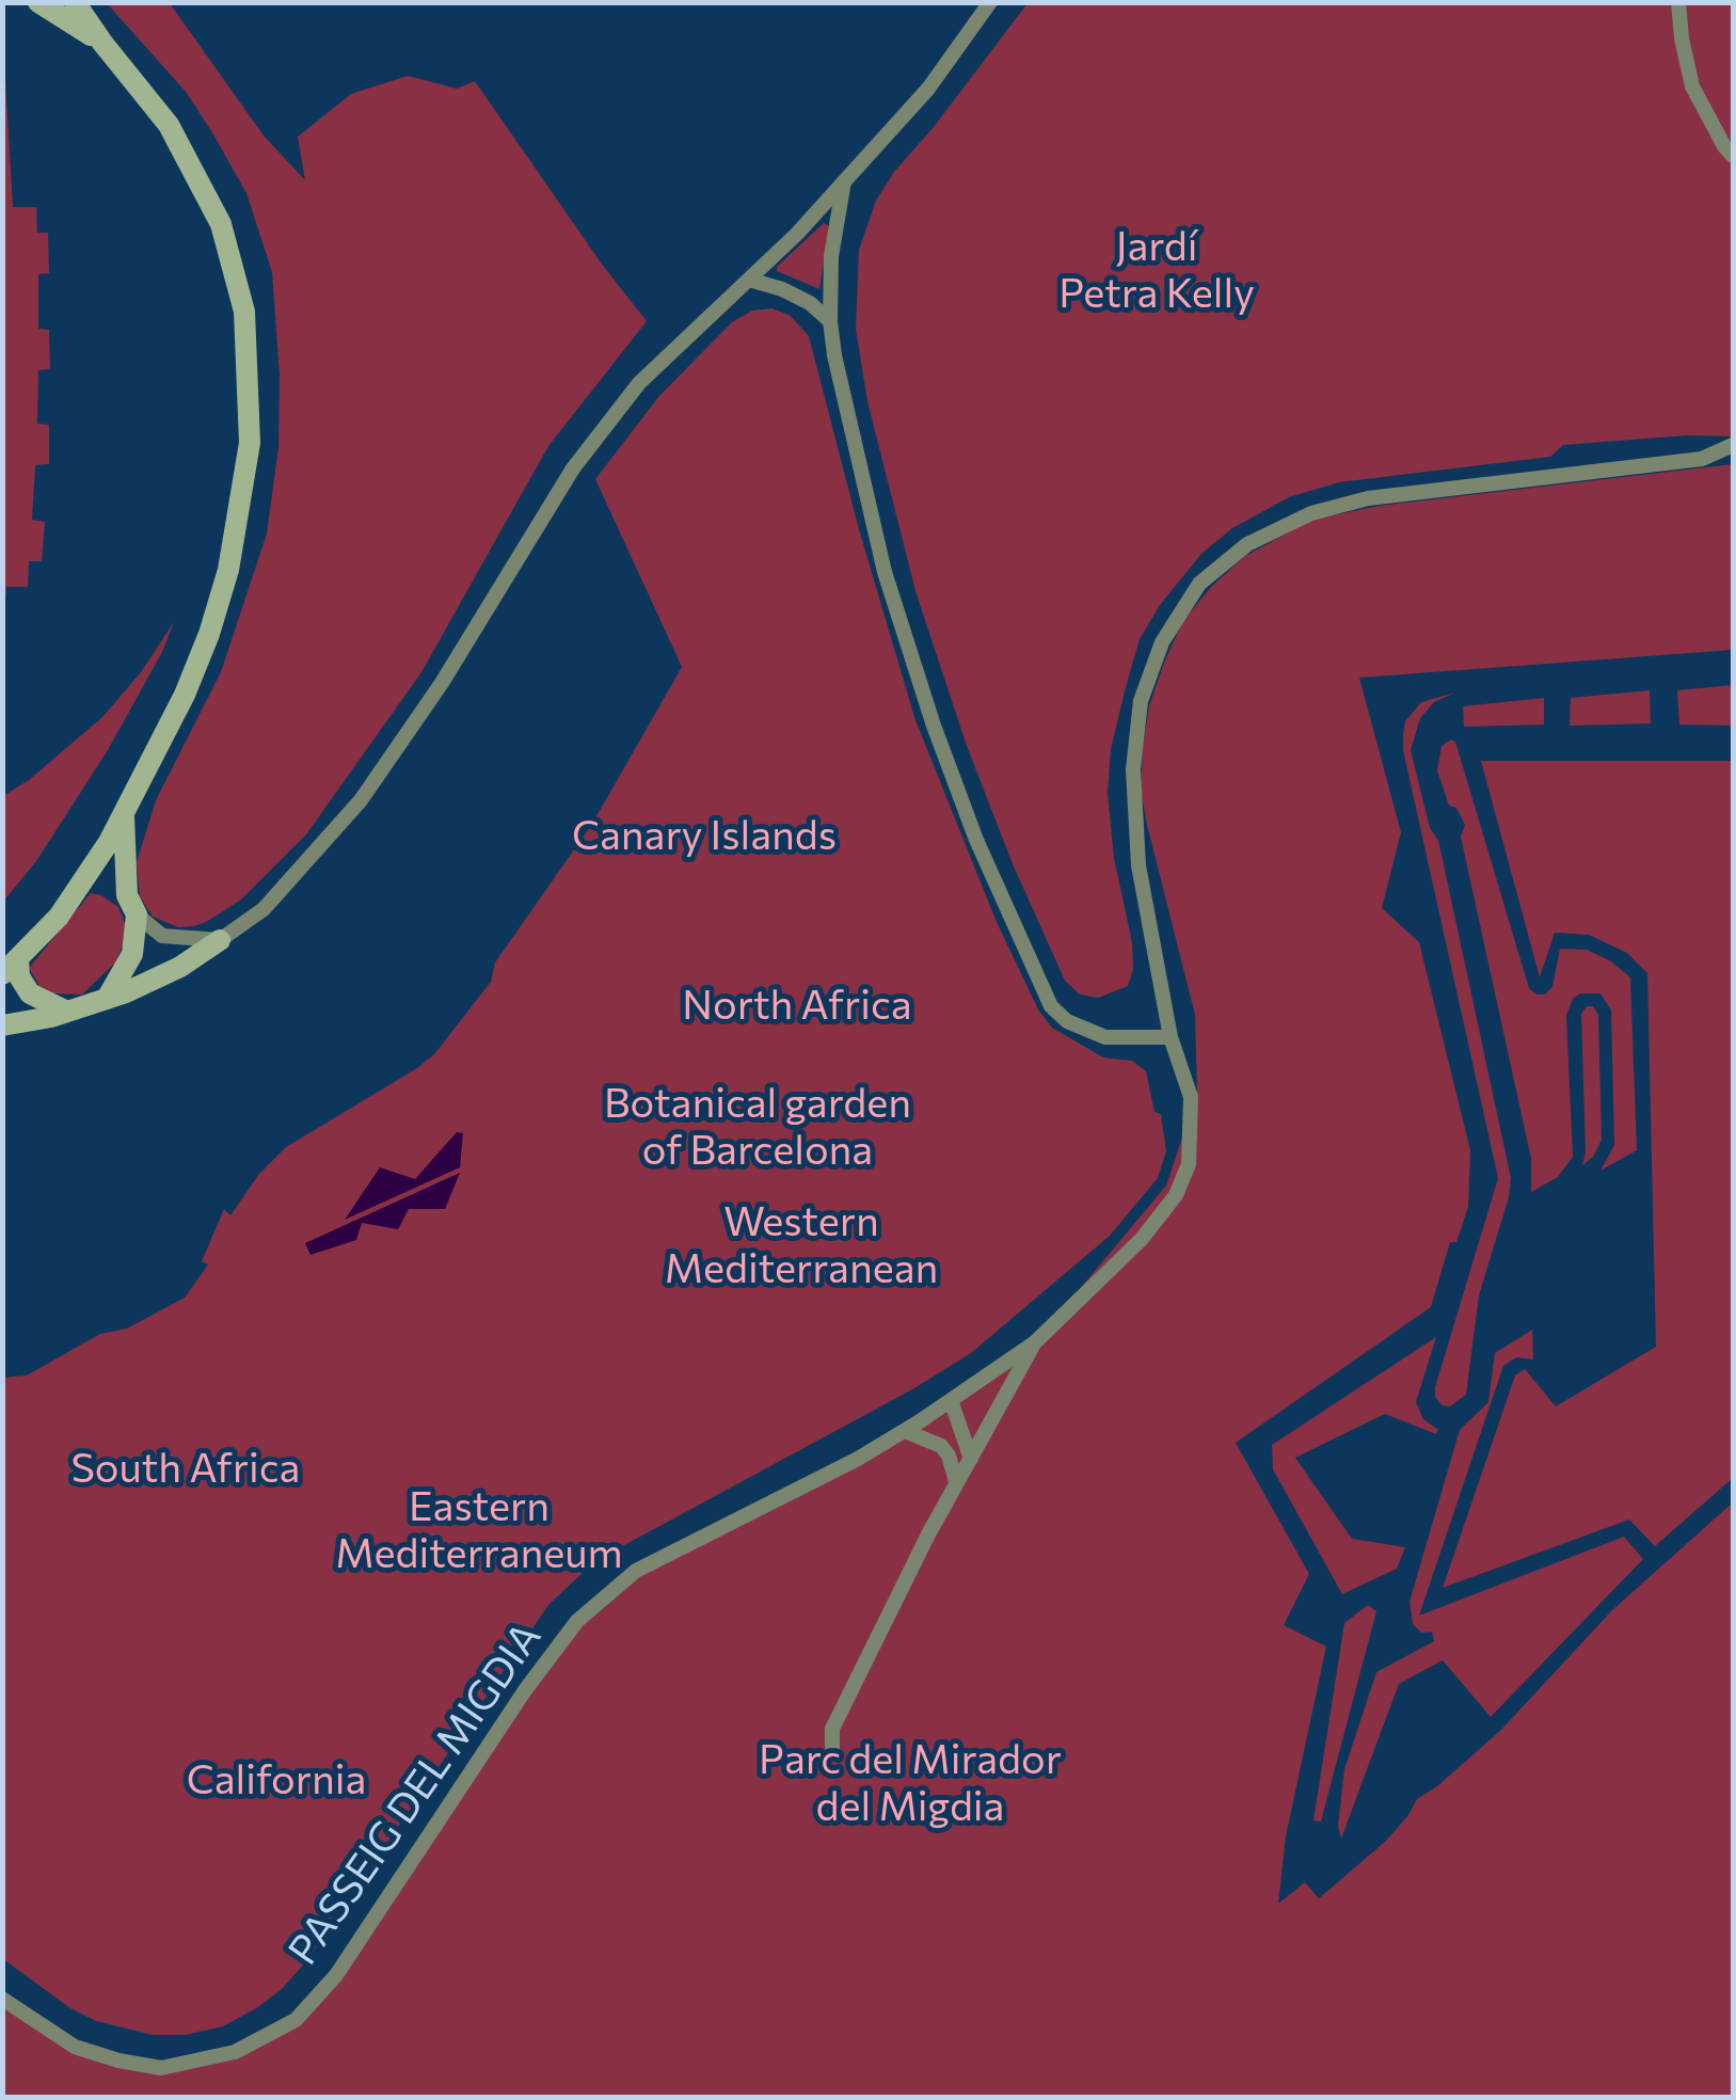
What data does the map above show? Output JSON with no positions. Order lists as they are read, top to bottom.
{
  "streets": {
    "street": ["PASSEIG DEL MIGDIA"]
  },
  "parks": [
    "Jardí Petra Kelly",
    "Canary Islands",
    "North Africa",
    "Botanical garden of Barcelona",
    "Western Mediterranean",
    "South Africa",
    "Eastern Mediterraneum",
    "Parc del Mirador del Migdia",
    "California"
  ]
}
